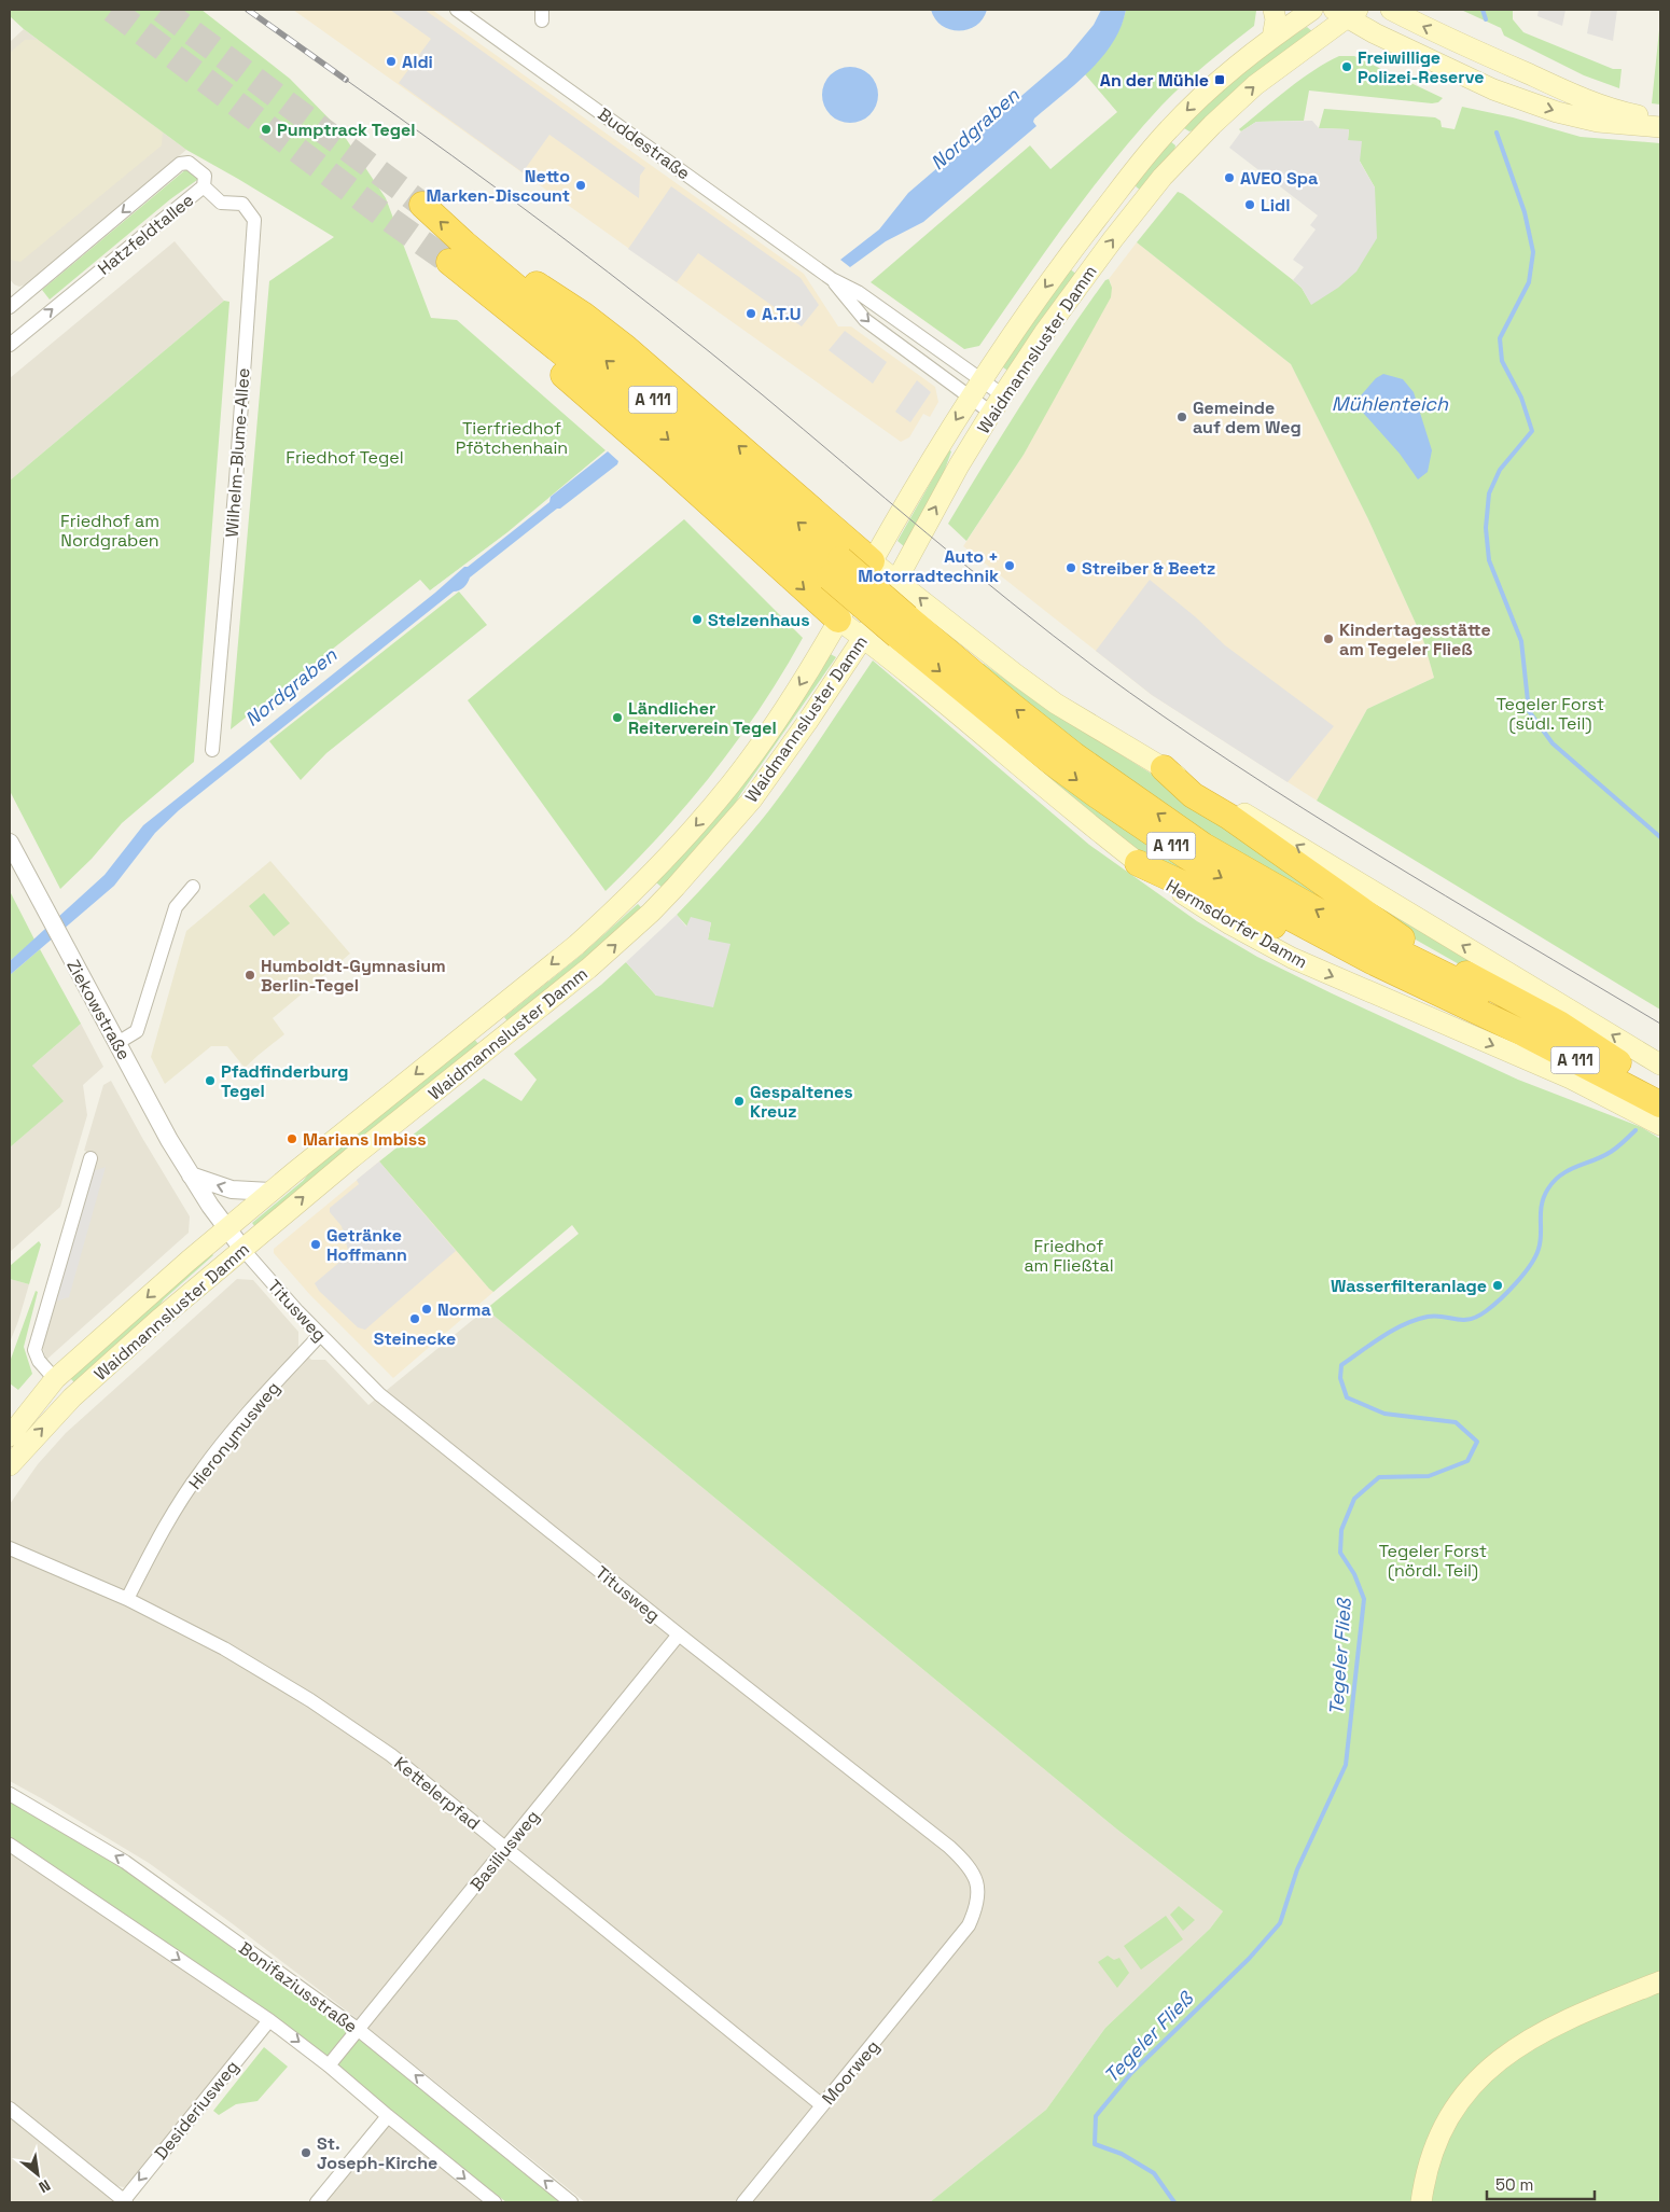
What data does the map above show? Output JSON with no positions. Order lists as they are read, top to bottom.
{
  "streets": {
    "highway": ["A 111"],
    "main road": ["Waidmannsluster Damm", "Hermsdorfer Damm"],
    "street": [
      "Buddestraße",
      "Hatzfeldtallee",
      "Wilhelm-Blume-Allee",
      "Ziekowstraße",
      "Titusweg",
      "Hieronymusweg",
      "Kettelerpfad",
      "Basiliusweg",
      "Bonifaziusstraße",
      "Moorweg",
      "Desideriusweg"
    ]
  },
  "crossings": [
    ["Buddestraße", "Waidmannsluster Damm"],
    ["Hatzfeldtallee", "Wilhelm-Blume-Allee"],
    ["Waidmannsluster Damm", "Hermsdorfer Damm"],
    ["Waidmannsluster Damm", "Ziekowstraße"],
    ["Waidmannsluster Damm", "Titusweg"],
    ["Ziekowstraße", "Titusweg"],
    ["Titusweg", "Hieronymusweg"],
    ["Titusweg", "Basiliusweg"],
    ["Titusweg", "Moorweg"],
    ["Hieronymusweg", "Kettelerpfad"],
    ["Kettelerpfad", "Basiliusweg"],
    ["Kettelerpfad", "Moorweg"],
    ["Basiliusweg", "Bonifaziusstraße"]
  ],
  "one_way": ["Desideriusweg"],
  "water": ["Nordgraben", "Mühlenteich", "Tegeler Fließ"],
  "parks": [
    "Tierfriedhof Pfötchenhain",
    "Friedhof Tegel",
    "Friedhof am Nordgraben",
    "Tegeler Forst (südl. Teil)",
    "Friedhof am Fließtal",
    "Tegeler Forst (nördl. Teil)"
  ],
  "places": {
    "other": [
      "Aldi",
      "Freiwillige Polizei-Reserve",
      "Pumptrack Tegel",
      "AVEO Spa",
      "Netto Marken-Discount",
      "Lidl",
      "A.T.U",
      "Gemeinde auf dem Weg",
      "Auto + Motorradtechnik",
      "Streiber & Beetz",
      "Stelzenhaus",
      "Kindertagesstätte am Tegeler Fließ",
      "Ländlicher Reiterverein Tegel",
      "Humboldt-Gymnasium Berlin-Tegel",
      "Pfadfinderburg Tegel",
      "Gespaltenes Kreuz",
      "Marians Imbiss",
      "Getränke Hoffmann",
      "Wasserfilteranlage",
      "Norma",
      "Steinecke",
      "St. Joseph-Kirche"
    ],
    "transit": ["An der Mühle"]
  },
  "scale_bar": "50 m",
  "north": "bottom right"
}
